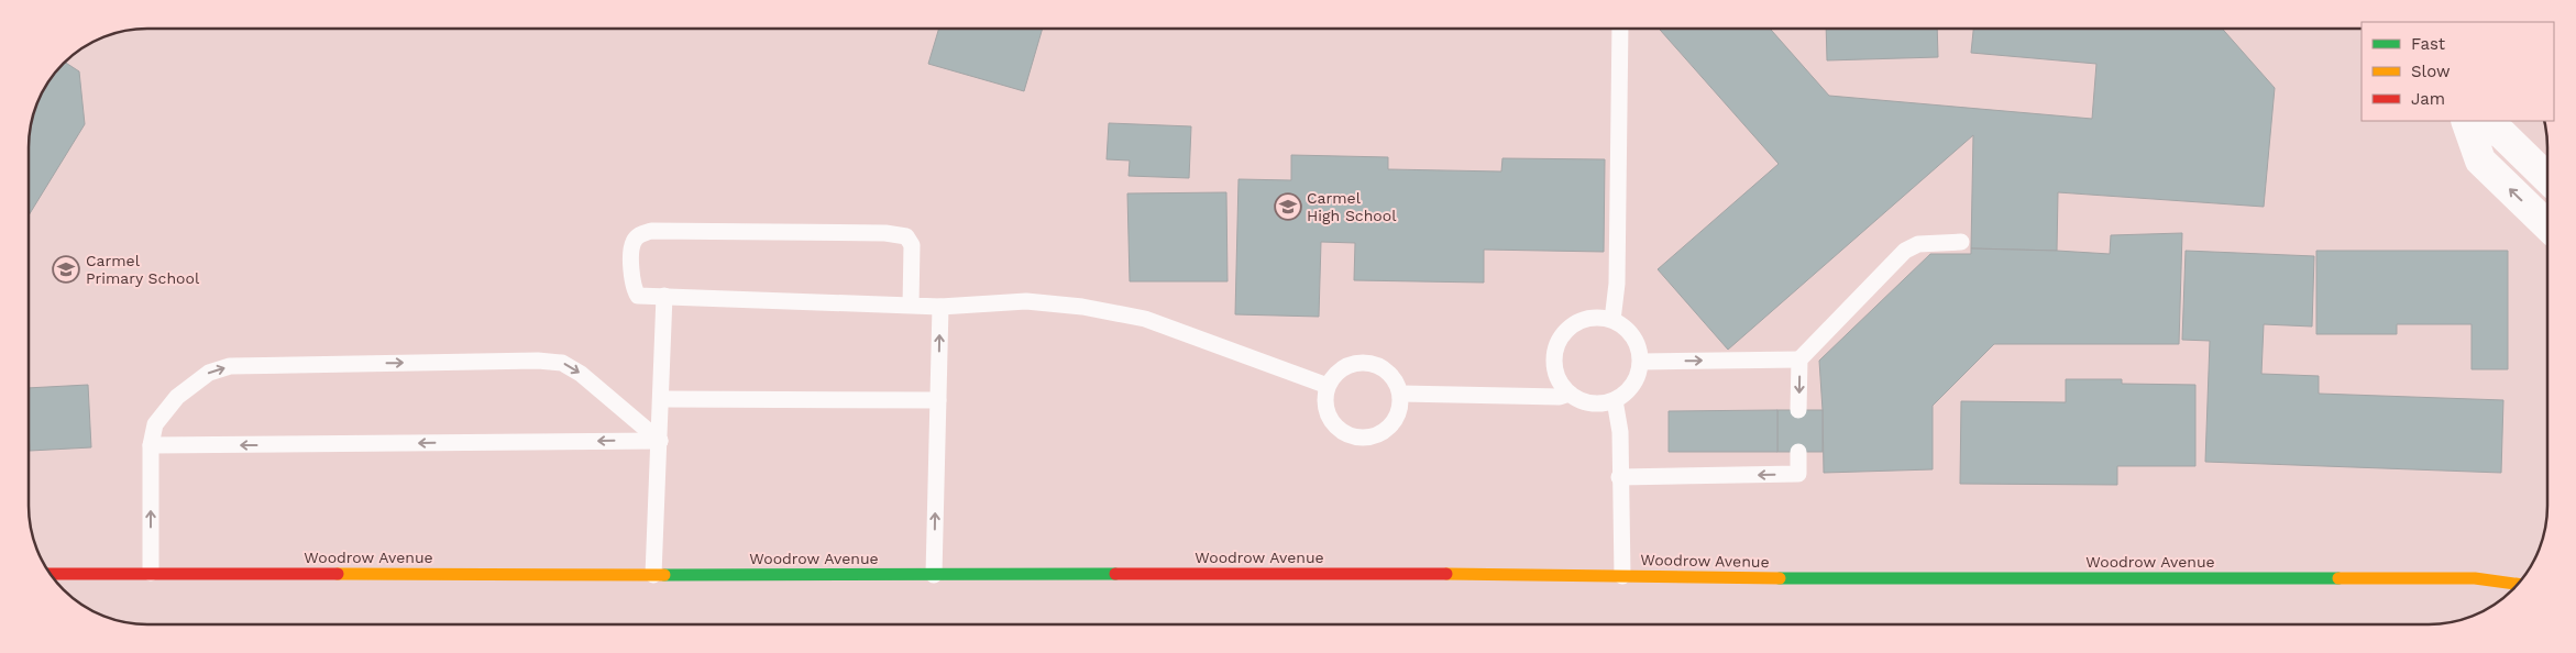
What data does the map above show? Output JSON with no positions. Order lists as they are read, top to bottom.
{
  "streets": {
    "main road": ["Woodrow Avenue"]
  },
  "places": {
    "school or university": ["Carmel High School", "Carmel Primary School"]
  },
  "legend": ["Fast", "Slow", "Jam"]
}
